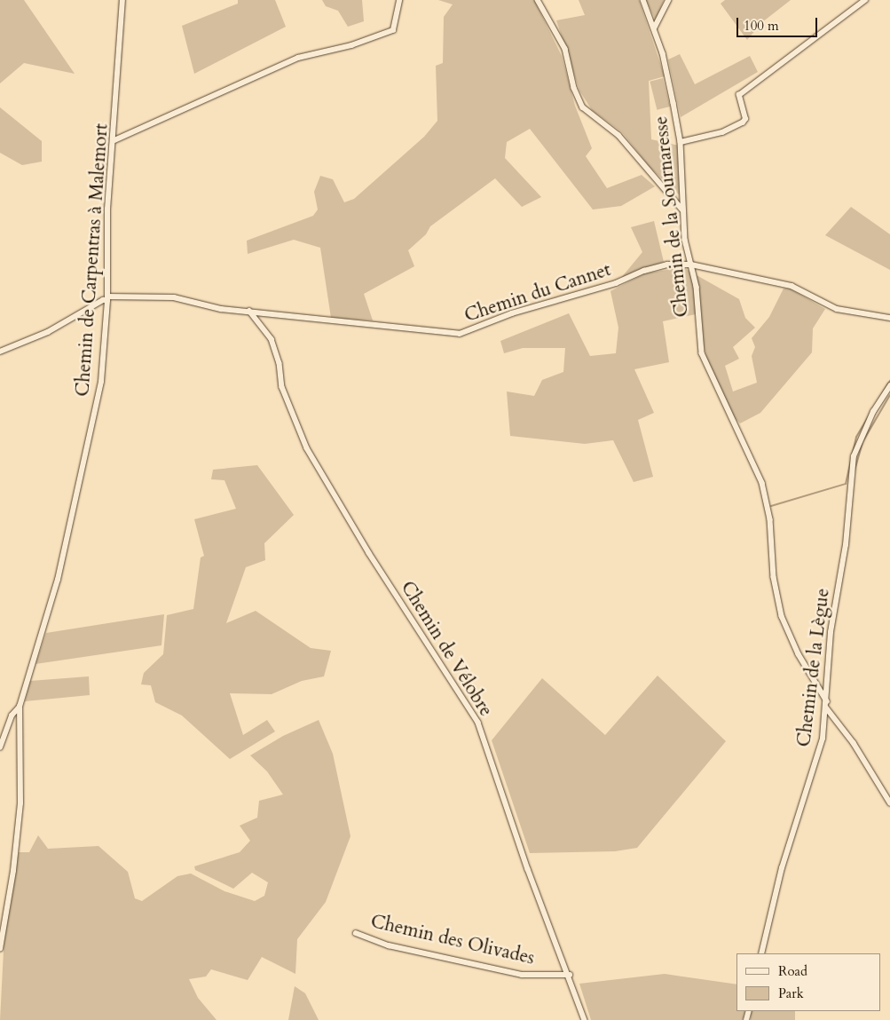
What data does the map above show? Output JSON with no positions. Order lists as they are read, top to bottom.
{
  "streets": {
    "street": [
      "Chemin de la Sournaresse",
      "Chemin de Carpentras à Malemort",
      "Chemin du Cannet",
      "Chemin de Vélobre",
      "Chemin de la Lègue",
      "Chemin des Olivades"
    ]
  },
  "crossings": [
    ["Chemin de la Sournaresse", "Chemin du Cannet"],
    ["Chemin de la Sournaresse", "Chemin de la Lègue"],
    ["Chemin de Carpentras à Malemort", "Chemin du Cannet"],
    ["Chemin du Cannet", "Chemin de Vélobre"],
    ["Chemin de Vélobre", "Chemin des Olivades"]
  ],
  "legend": ["Road", "Park"],
  "scale_bar": "100 m"
}
